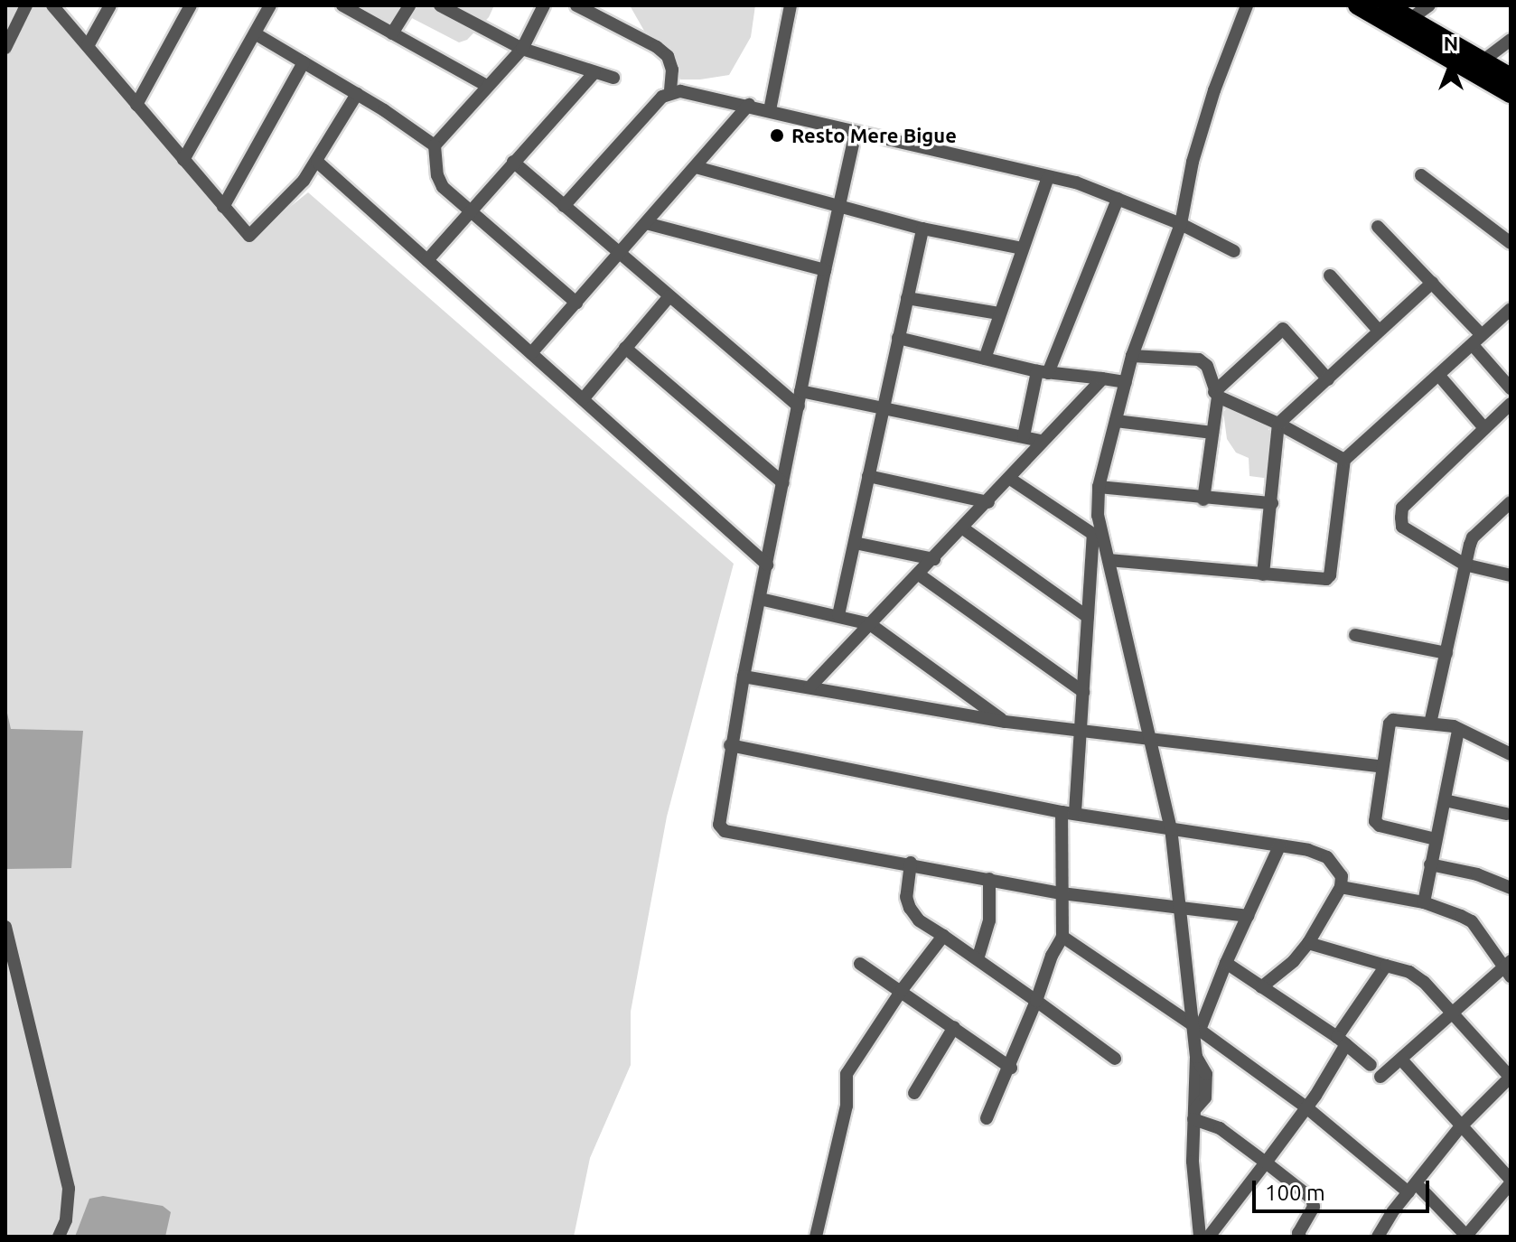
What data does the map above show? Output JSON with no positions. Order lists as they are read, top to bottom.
{
  "places": ["Resto Mere Bigue"],
  "scale_bar": "100 m",
  "north": "top"
}
